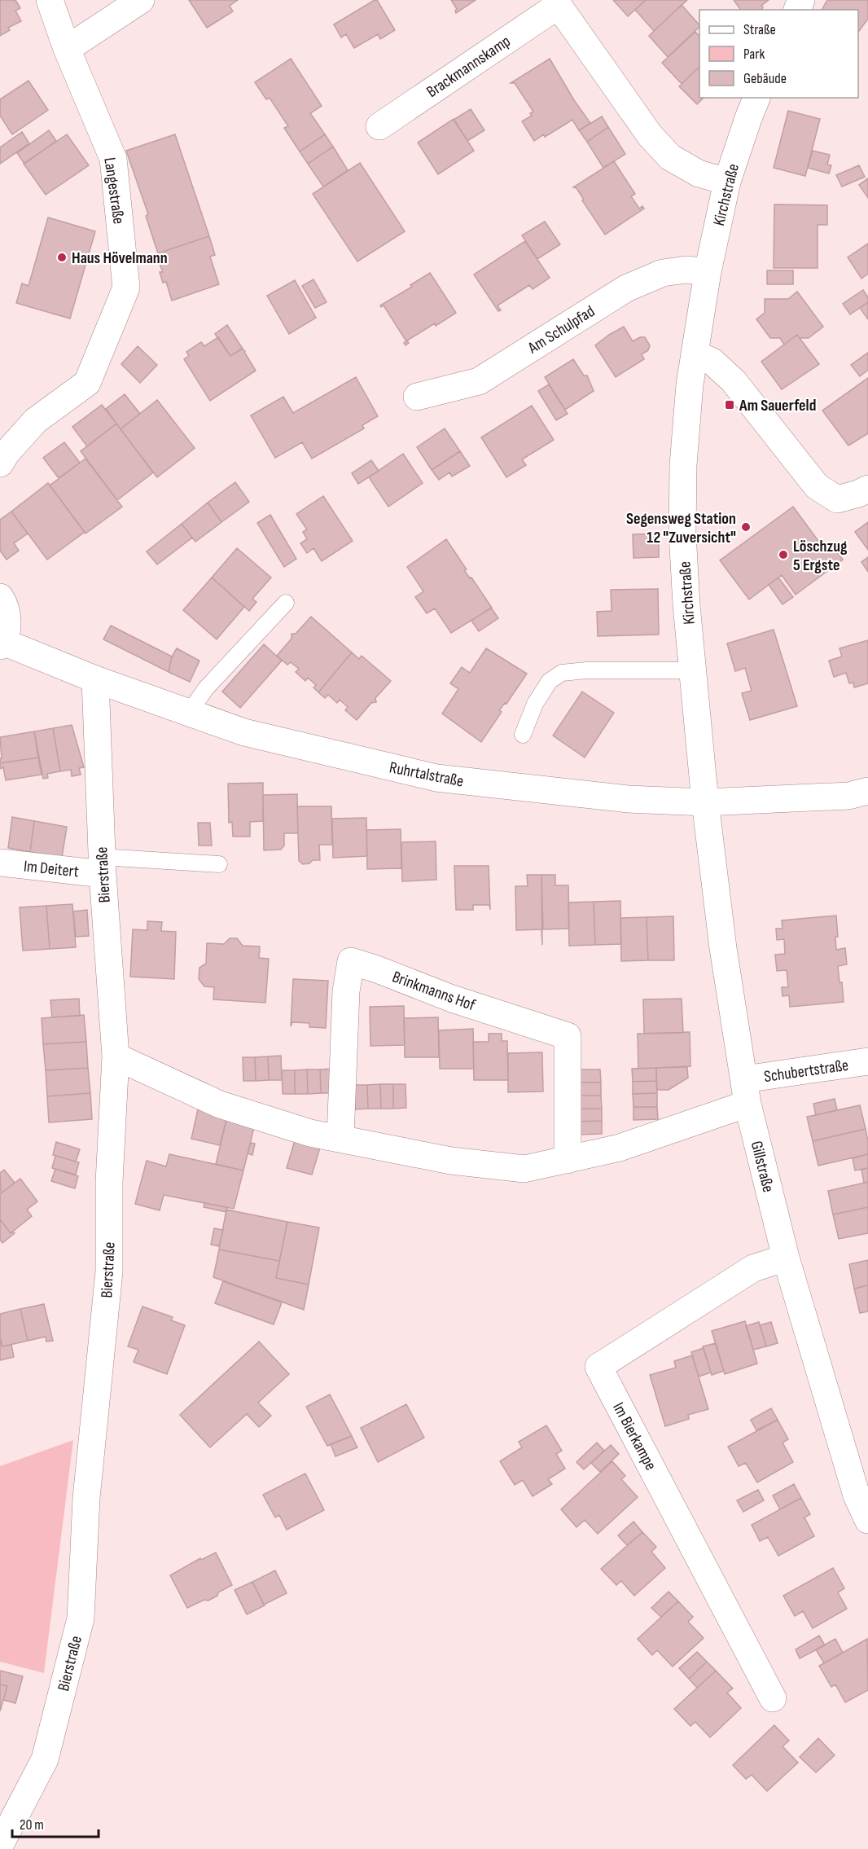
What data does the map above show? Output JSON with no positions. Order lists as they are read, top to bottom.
{
  "streets": {
    "street": [
      "Brackmannskamp",
      "Langestraße",
      "Kirchstraße",
      "Am Schulpfad",
      "Ruhrtalstraße",
      "Im Deitert",
      "Bierstraße",
      "Brinkmanns Hof",
      "Schubertstraße",
      "Gillstraße",
      "Im Bierkampe"
    ]
  },
  "crossings": [
    ["Kirchstraße", "Am Schulpfad"],
    ["Kirchstraße", "Ruhrtalstraße"],
    ["Kirchstraße", "Gillstraße"],
    ["Ruhrtalstraße", "Bierstraße"],
    ["Ruhrtalstraße", "Gillstraße"],
    ["Im Deitert", "Bierstraße"],
    ["Schubertstraße", "Gillstraße"],
    ["Gillstraße", "Im Bierkampe"]
  ],
  "places": {
    "other": ["Haus Hövelmann", "Segensweg Station 12 \"Zuversicht\"", "Löschzug 5 Ergste"],
    "transit": ["Am Sauerfeld"]
  },
  "legend": ["Straße", "Park", "Gebäude"],
  "scale_bar": "20 m"
}
